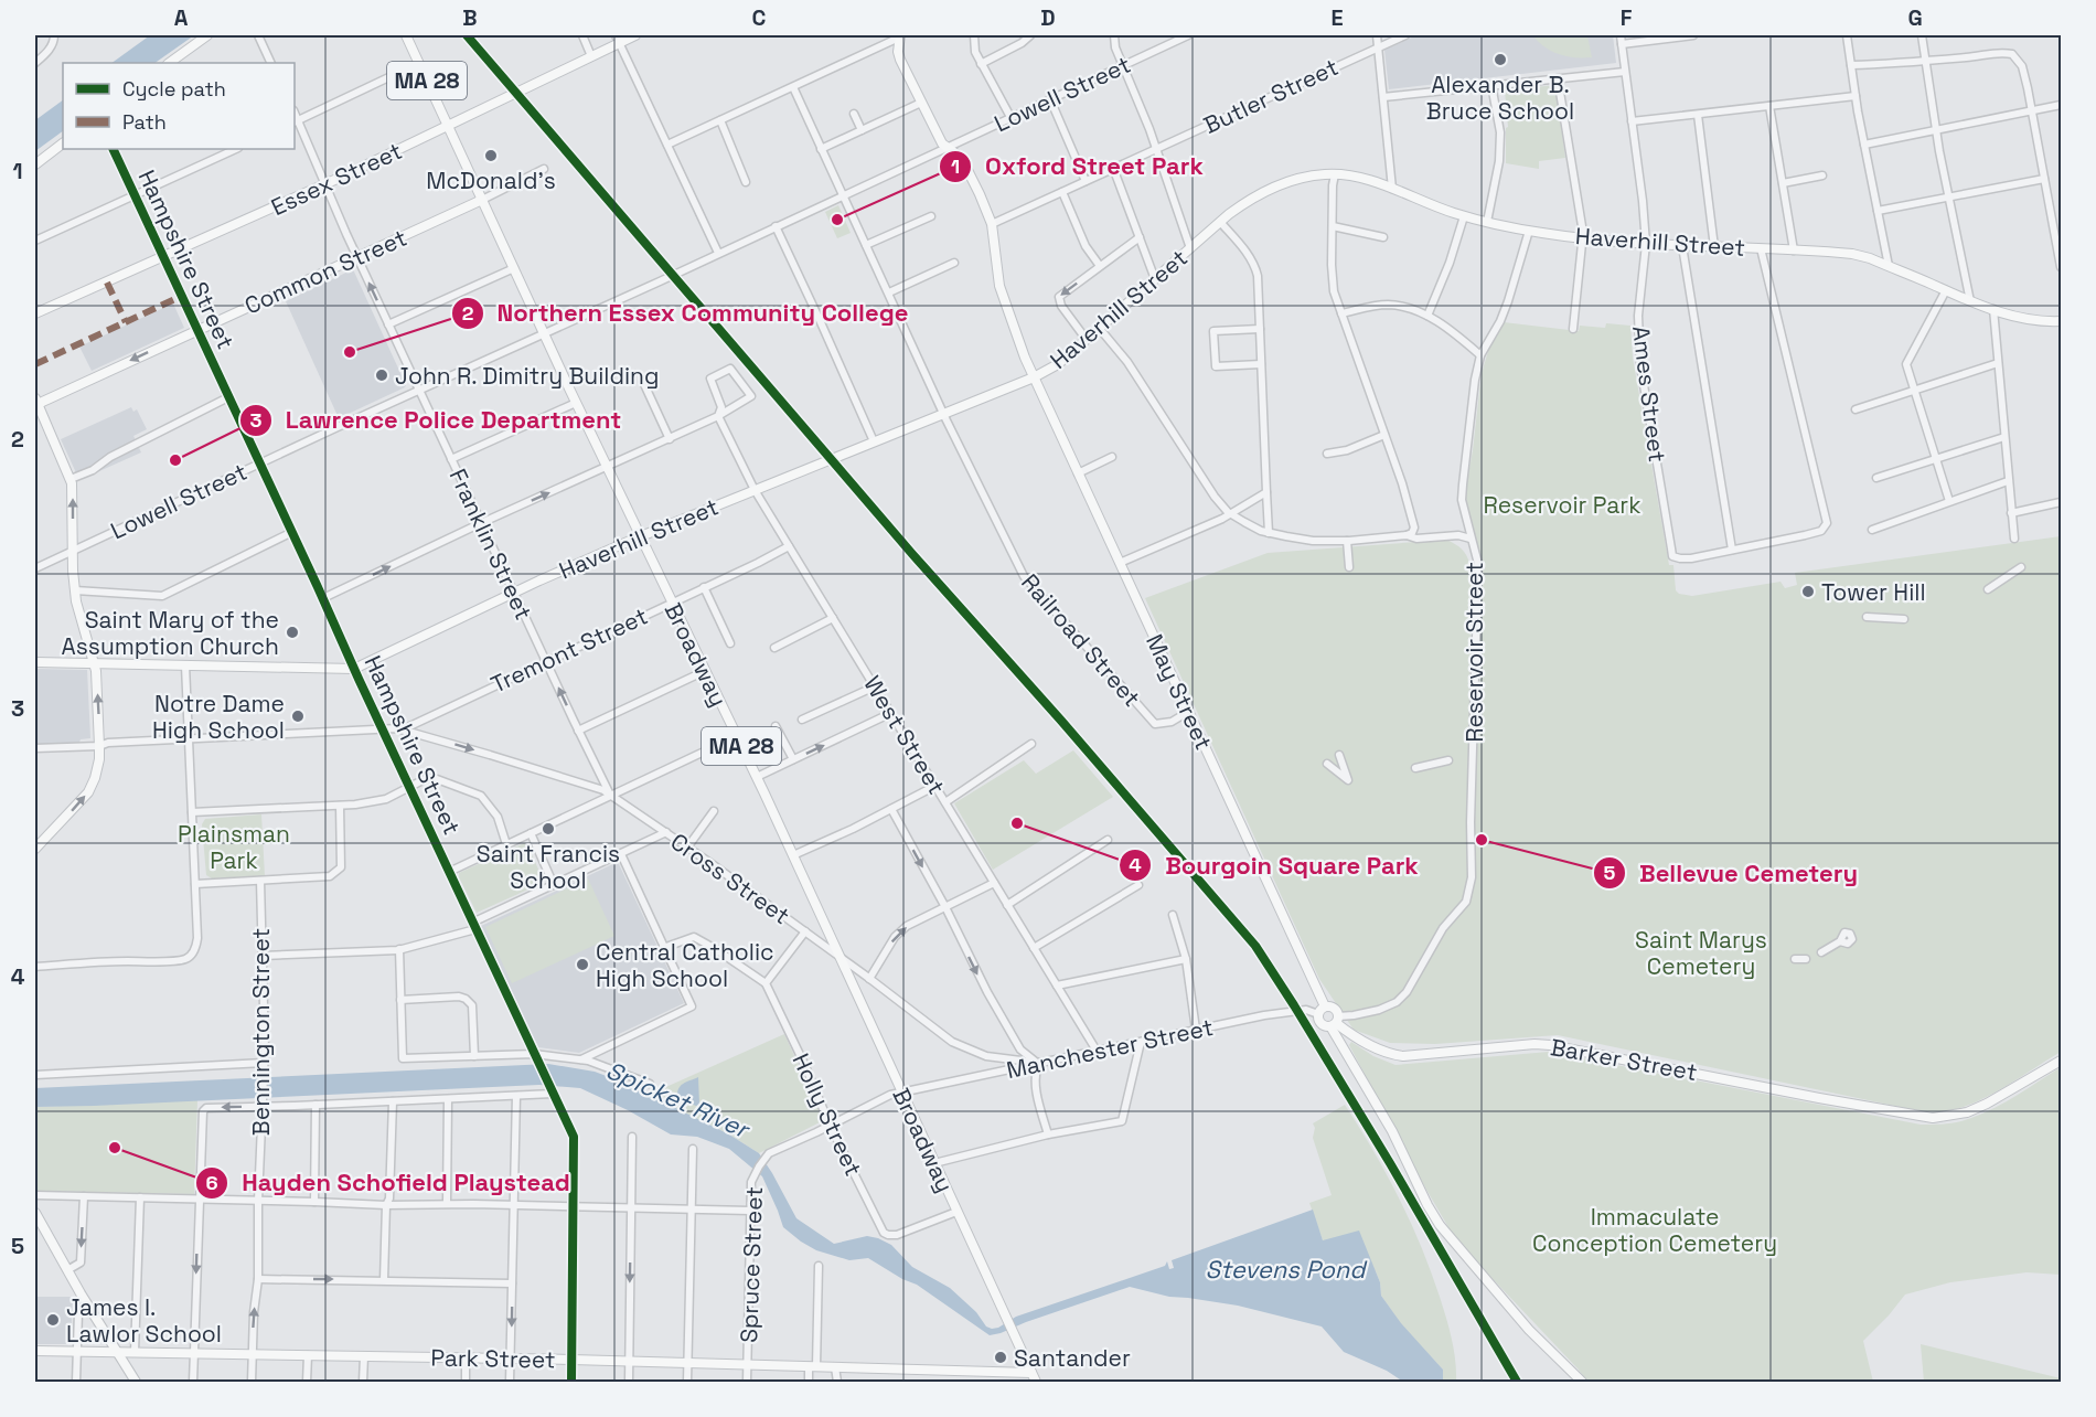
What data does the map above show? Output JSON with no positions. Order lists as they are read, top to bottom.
{
  "streets": {
    "main road": [
      "MA 28",
      "Essex Street",
      "Haverhill Street",
      "Common Street",
      "Broadway",
      "May Street",
      "Barker Street",
      "Park Street"
    ],
    "street": [
      "Lowell Street",
      "Butler Street",
      "Hampshire Street",
      "Ames Street",
      "Franklin Street",
      "Railroad Street",
      "Tremont Street",
      "Reservoir Street",
      "West Street",
      "Cross Street",
      "Bennington Street",
      "Manchester Street",
      "Holly Street",
      "Spruce Street"
    ]
  },
  "crossings": [
    ["Lowell Street", "Hampshire Street"],
    ["Lowell Street", "Franklin Street"],
    ["Lowell Street", "Broadway"],
    ["Lowell Street", "May Street"],
    ["Butler Street", "May Street"],
    ["Essex Street", "Hampshire Street"],
    ["Essex Street", "Franklin Street"],
    ["Essex Street", "Broadway"],
    ["Haverhill Street", "Hampshire Street"],
    ["Haverhill Street", "Ames Street"],
    ["Haverhill Street", "Franklin Street"],
    ["Haverhill Street", "Railroad Street"],
    ["Haverhill Street", "Reservoir Street"],
    ["Haverhill Street", "Broadway"],
    ["Haverhill Street", "May Street"],
    ["Haverhill Street", "West Street"],
    ["Hampshire Street", "Common Street"],
    ["Hampshire Street", "Tremont Street"],
    ["Hampshire Street", "Park Street"],
    ["Common Street", "Franklin Street"],
    ["Common Street", "Broadway"],
    ["Franklin Street", "Tremont Street"],
    ["Franklin Street", "Cross Street"],
    ["Railroad Street", "May Street"],
    ["Tremont Street", "Broadway"],
    ["Tremont Street", "West Street"],
    ["Tremont Street", "Cross Street"],
    ["Reservoir Street", "Barker Street"],
    ["Broadway", "Cross Street"],
    ["Broadway", "Manchester Street"],
    ["Broadway", "Holly Street"],
    ["Broadway", "Park Street"],
    ["May Street", "Manchester Street"],
    ["West Street", "Manchester Street"],
    ["Cross Street", "Manchester Street"],
    ["Bennington Street", "Park Street"],
    ["Manchester Street", "Holly Street"],
    ["Manchester Street", "Spruce Street"],
    ["Spruce Street", "Park Street"]
  ],
  "water": ["Spicket River", "Stevens Pond"],
  "parks": [
    "Reservoir Park",
    "Plainsman Park",
    "Saint Marys Cemetery",
    "Immaculate Conception Cemetery"
  ],
  "places": [
    "Alexander B. Bruce School",
    "McDonald's",
    "Oxford Street Park",
    "Northern Essex Community College",
    "John R. Dimitry Building",
    "Lawrence Police Department",
    "Tower Hill",
    "Saint Mary of the Assumption Church",
    "Notre Dame High School",
    "Bourgoin Square Park",
    "Saint Francis School",
    "Bellevue Cemetery",
    "Central Catholic High School",
    "Hayden Schofield Playstead",
    "James I. Lawlor School",
    "Santander"
  ],
  "legend": ["Cycle path", "Path"],
  "grid": {
    "columns": [
      "A",
      "B",
      "C",
      "D",
      "E",
      "F",
      "G"
    ],
    "rows": [
      "1",
      "2",
      "3",
      "4",
      "5"
    ]
  }
}
